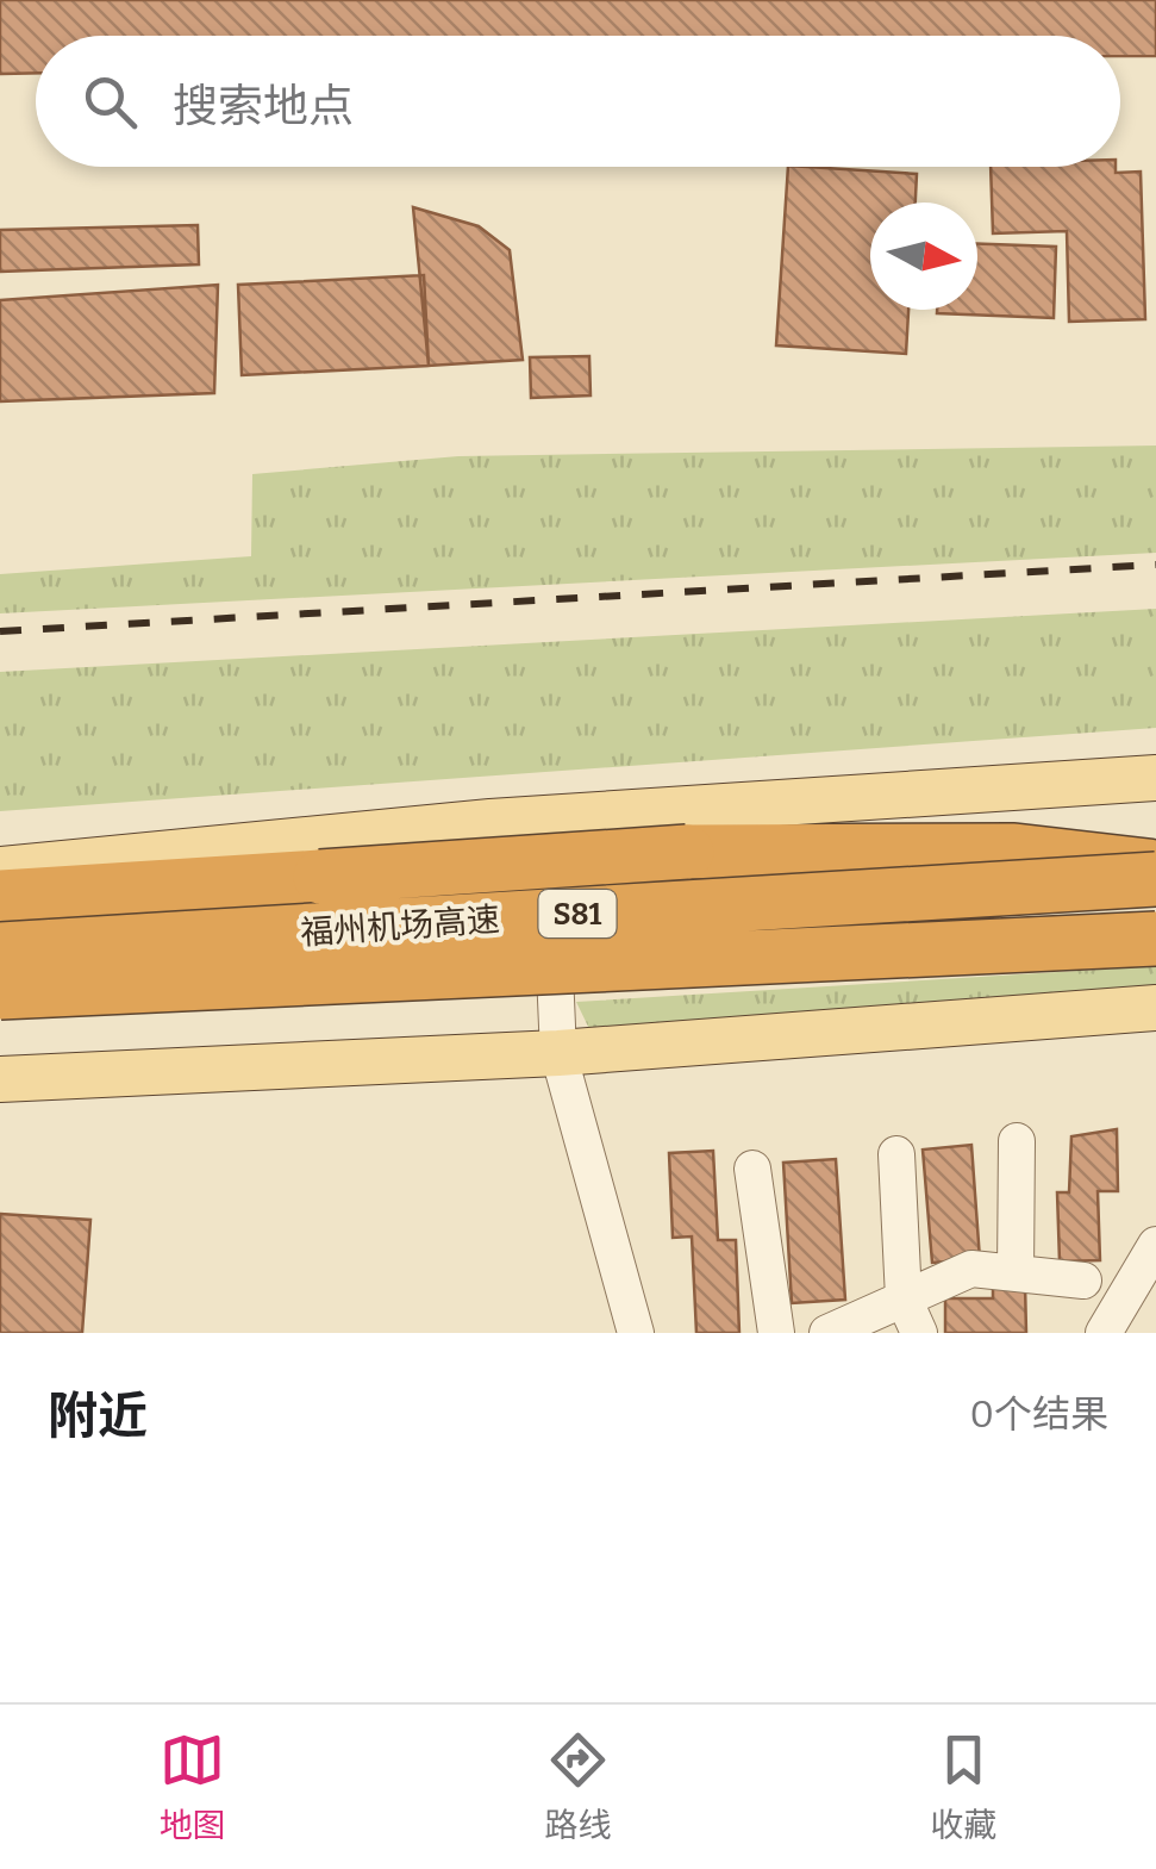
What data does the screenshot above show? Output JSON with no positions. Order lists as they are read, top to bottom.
{
  "streets": {
    "highway": ["S81", "福州机场高速"]
  },
  "north": "right",
  "page": {
    "search": "搜索地点",
    "heading": ["附近", "0个结果"],
    "nav": ["地图", "路线", "收藏"]
  }
}
